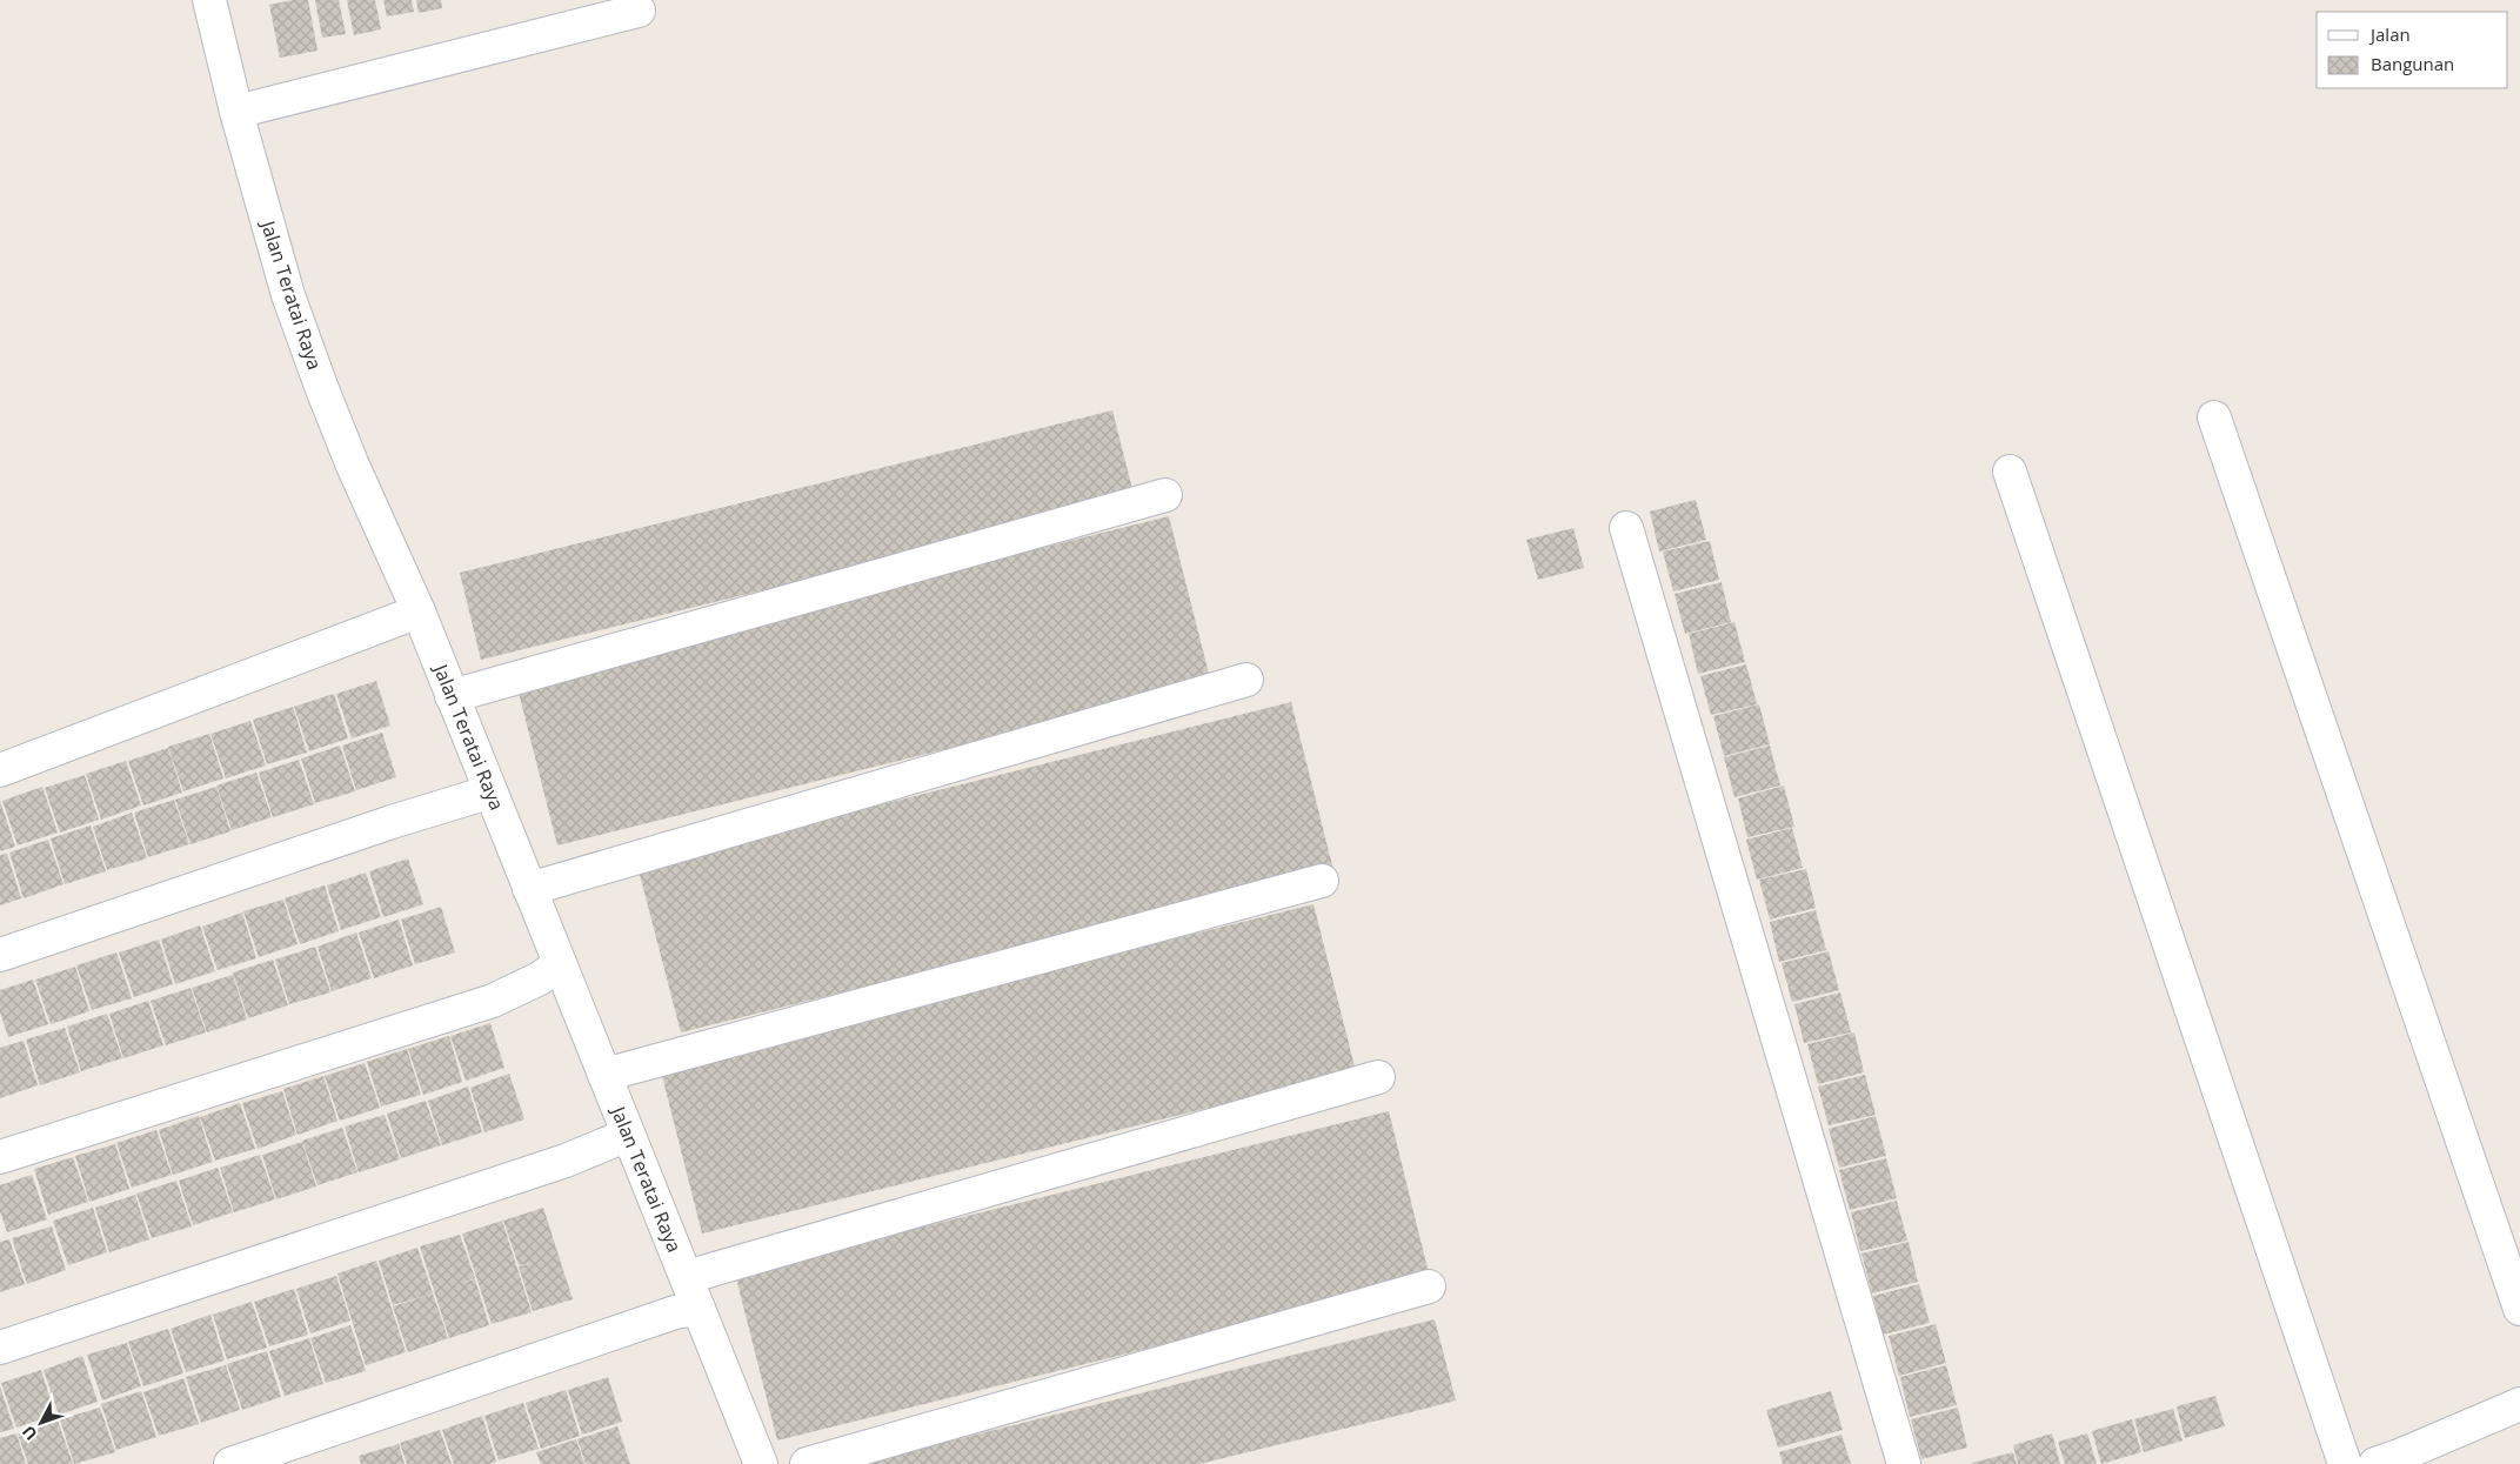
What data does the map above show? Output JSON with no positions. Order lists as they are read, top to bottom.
{
  "streets": {
    "street": ["Jalan Teratai Raya"]
  },
  "legend": ["Jalan", "Bangunan"],
  "north": "bottom left"
}
